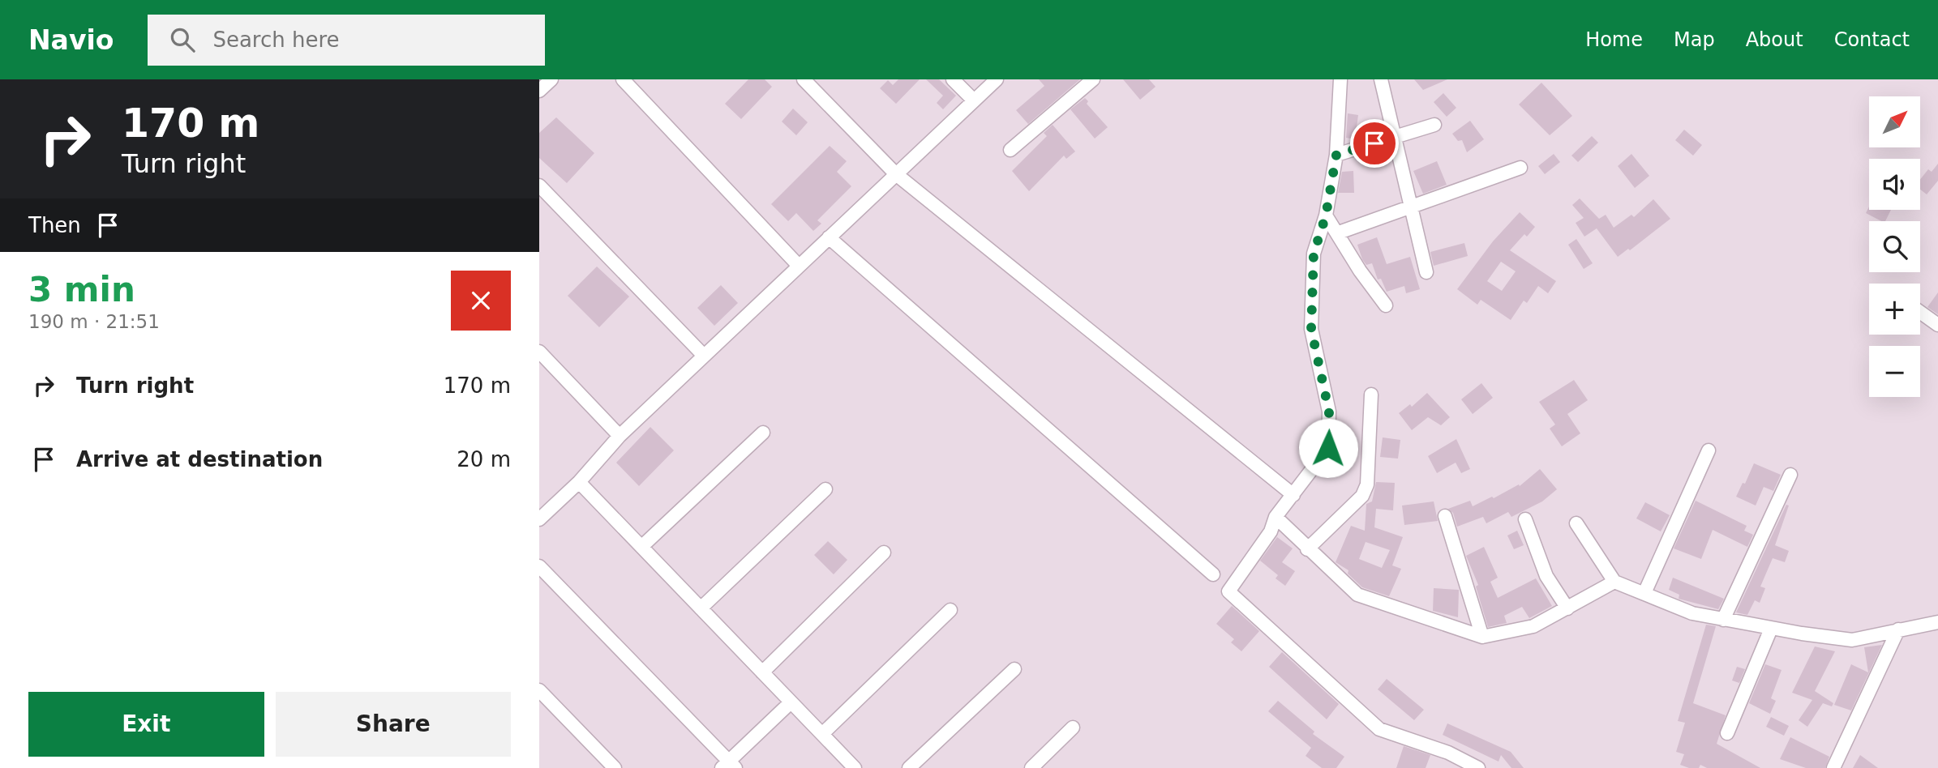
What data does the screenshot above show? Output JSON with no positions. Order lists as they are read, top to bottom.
{
  "north": "top right",
  "page": {
    "header": "Navio",
    "search": "Search here",
    "nav": [
      "Home",
      "Map",
      "About",
      "Contact"
    ],
    "turn": ["170 m", "Turn right"],
    "map_buttons": ["+", "−"],
    "then": "Then",
    "heading": ["3 min", "190 m · 21:51"],
    "list": [
      {
        "name": "Turn right",
        "value": "170 m"
      },
      {
        "name": "Arrive at destination",
        "value": "20 m"
      }
    ],
    "buttons": ["Exit", "Share"]
  }
}
